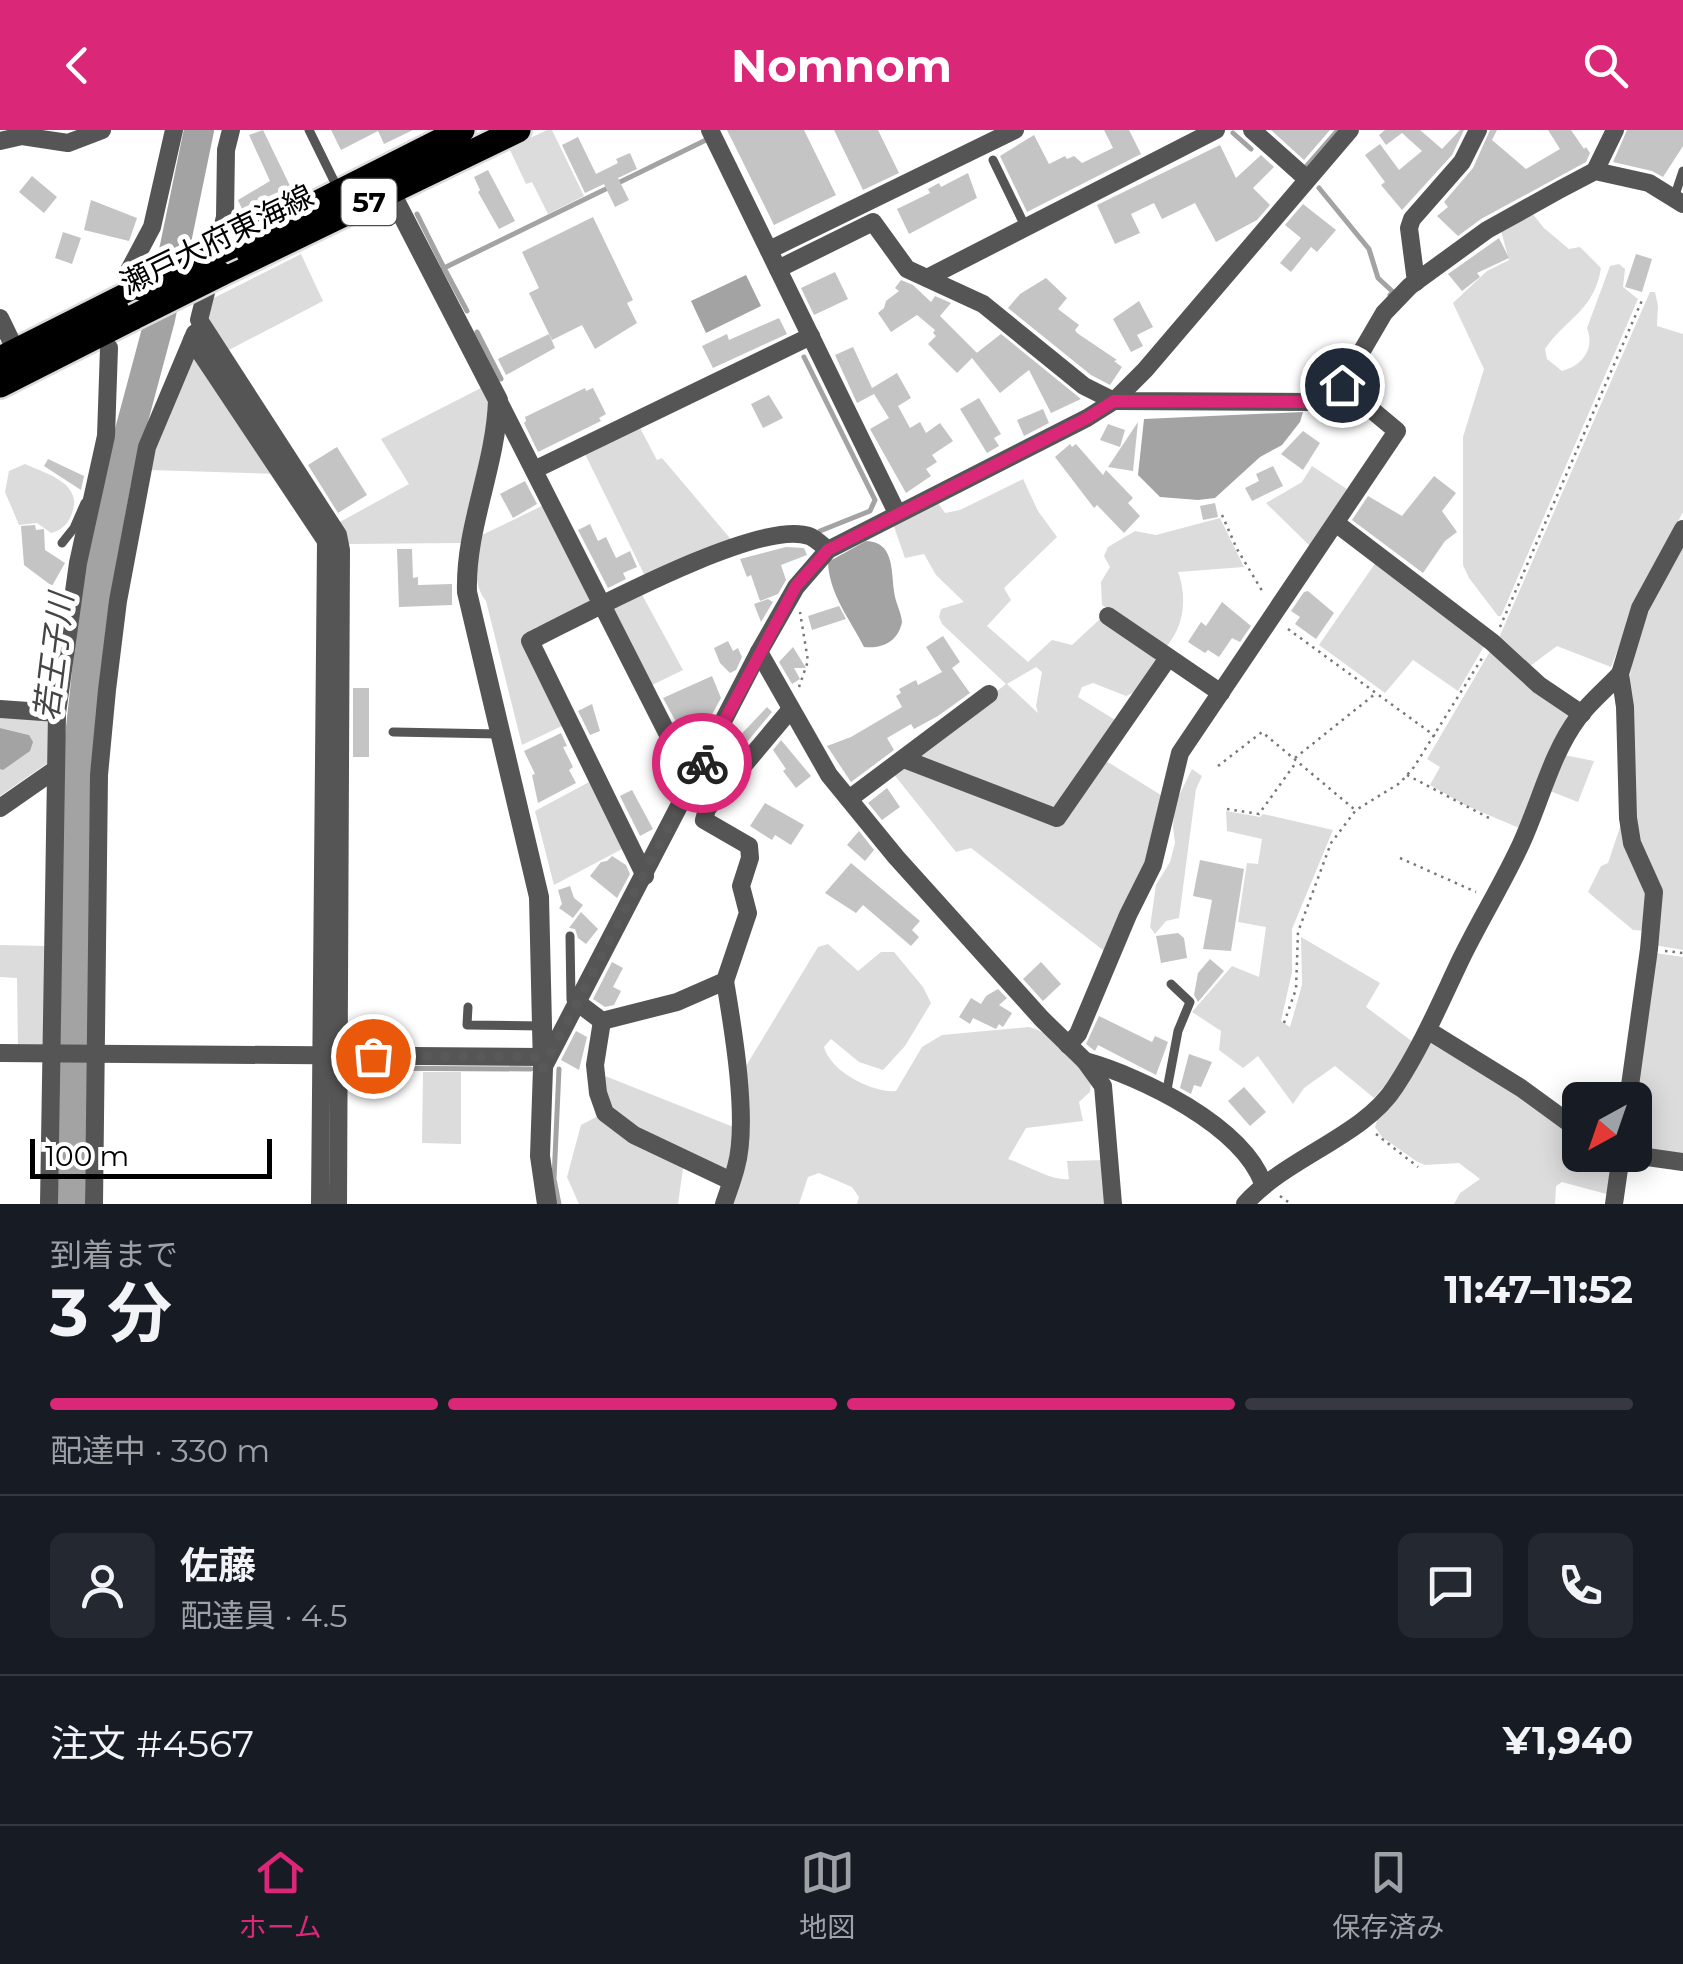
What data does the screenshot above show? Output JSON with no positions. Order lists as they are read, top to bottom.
{
  "streets": {
    "main road": ["57", "瀬戸大府東海線"]
  },
  "water": ["若王子川"],
  "scale_bar": "100 m",
  "north": "bottom left",
  "page": {
    "header": "Nomnom",
    "scale": "100 m",
    "heading": ["3 分", "到着まで", "11:47–11:52"],
    "panel": [
      "佐藤",
      "配達員 · 4.5",
      "注文 #4567",
      "¥1,940"
    ],
    "bar": "配達中 · 330 m",
    "tabs": ["ホーム", "地図", "保存済み"]
  }
}
